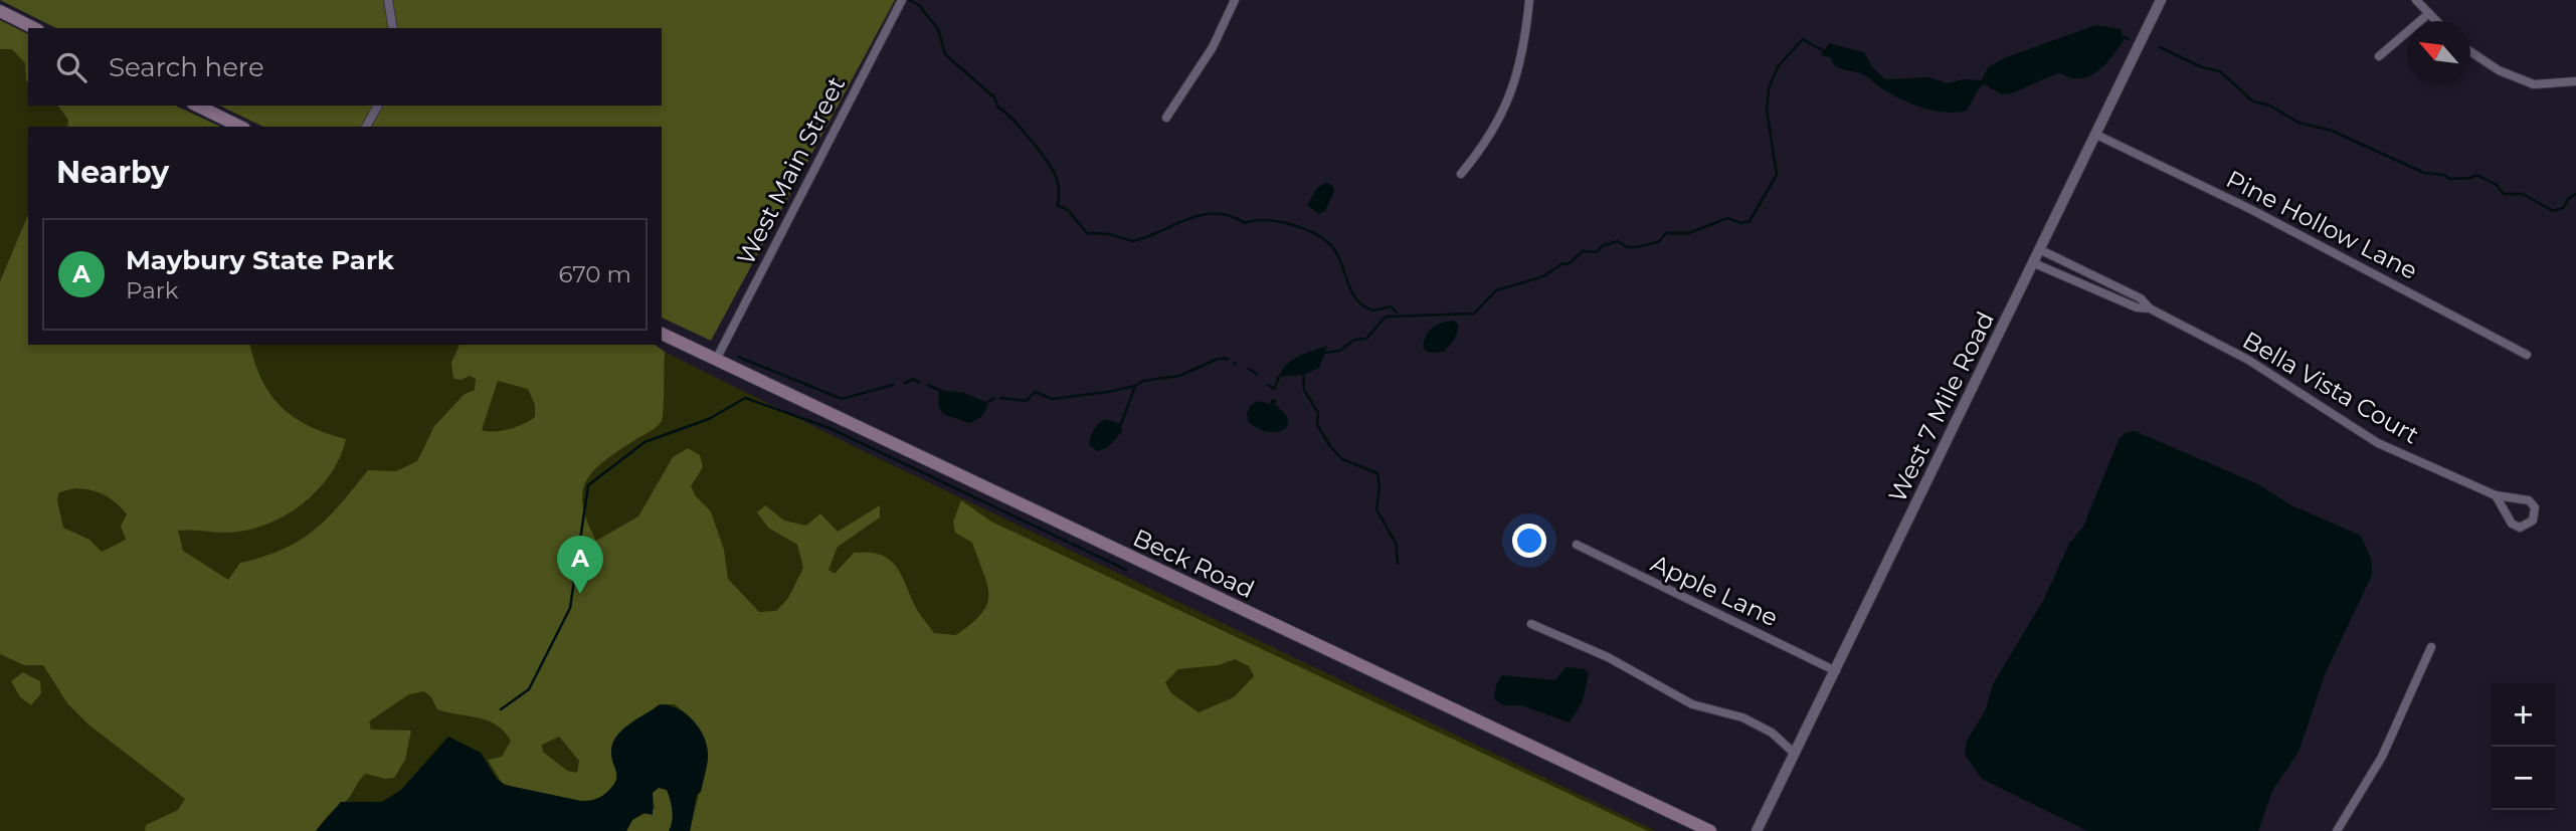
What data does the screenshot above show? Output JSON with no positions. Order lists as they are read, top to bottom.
{
  "streets": {
    "main road": ["Beck Road"],
    "street": [
      "West Main Street",
      "Pine Hollow Lane",
      "Bella Vista Court",
      "West 7 Mile Road",
      "Apple Lane"
    ]
  },
  "crossings": [
    ["West Main Street", "Beck Road"],
    ["Pine Hollow Lane", "West 7 Mile Road"],
    ["Bella Vista Court", "West 7 Mile Road"],
    ["West 7 Mile Road", "Apple Lane"]
  ],
  "north": "top left",
  "page": {
    "search": "Search here",
    "heading": "Nearby",
    "list": [
      {
        "mark": "A",
        "name": "Maybury State Park",
        "note": "Park",
        "value": "670 m"
      }
    ],
    "pins": "A",
    "map_buttons": ["+", "−"]
  }
}
